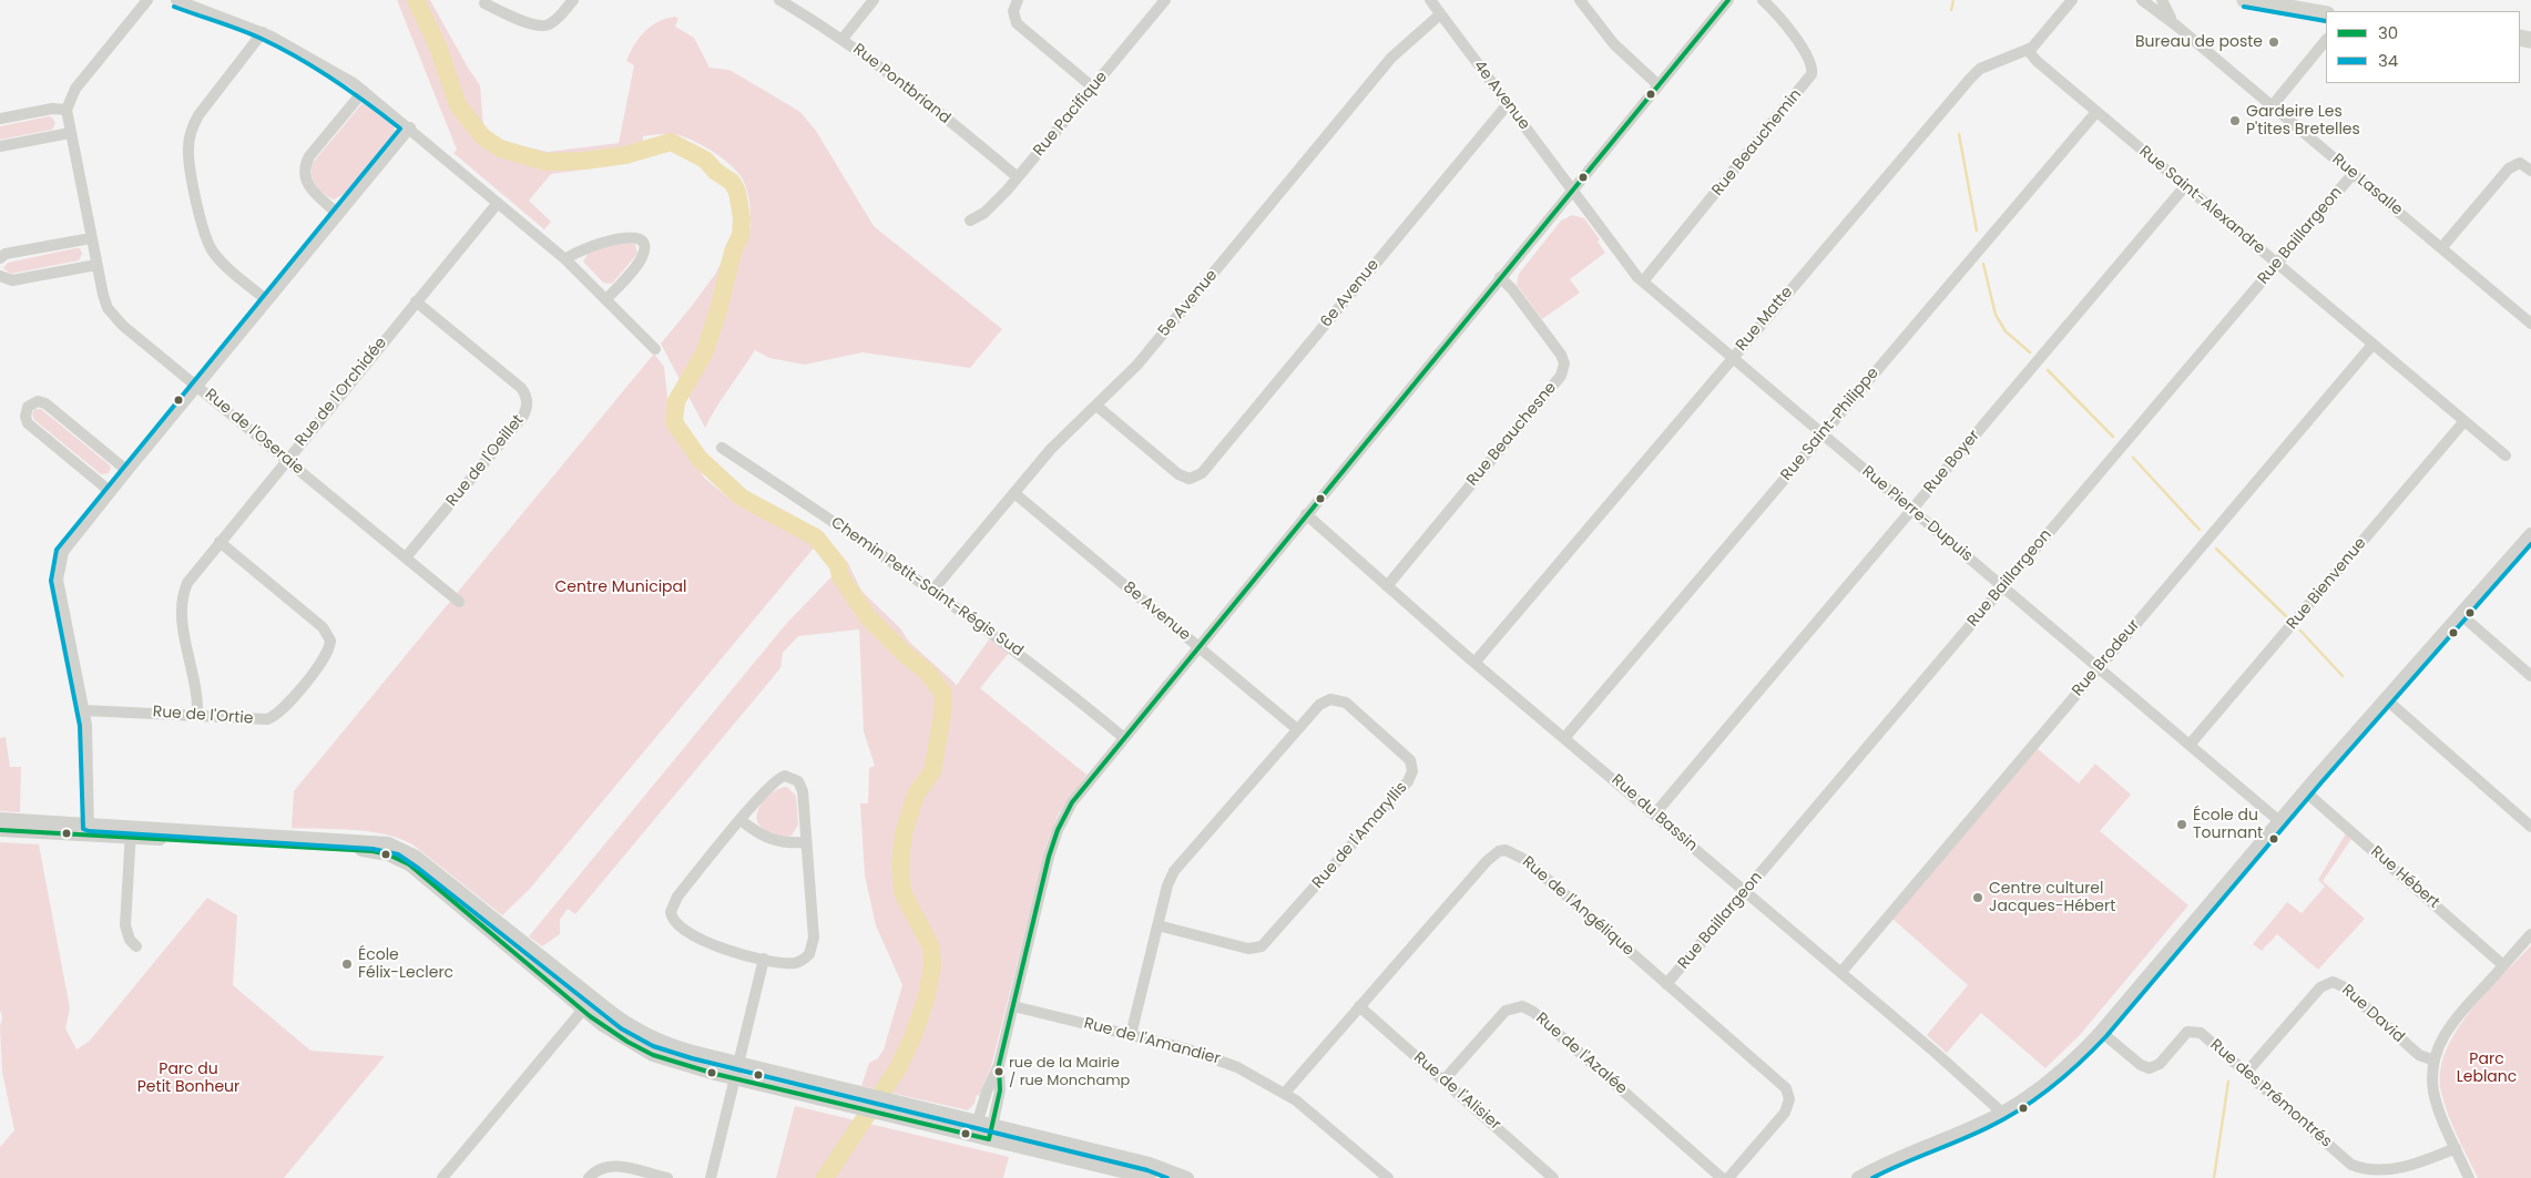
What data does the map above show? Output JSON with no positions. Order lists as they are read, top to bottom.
{
  "streets": {
    "street": [
      "Rue Pontbriand",
      "4e Avenue",
      "Rue Pacifique",
      "Rue Beauchemin",
      "Rue Lasalle",
      "Rue Saint-Alexandre",
      "Rue Baillargeon",
      "6e Avenue",
      "5e Avenue",
      "Rue Matte",
      "Rue de l'Orchidée",
      "Rue Saint-Philippe",
      "Rue de l'Oseraie",
      "Rue Beauchesne",
      "Rue de l'Oeillet",
      "Rue Boyer",
      "Rue Pierre-Dupuis",
      "Rue Bienvenue",
      "Chemin Petit-Saint-Régis Sud",
      "8e Avenue",
      "Rue Brodeur",
      "Rue de l'Ortie",
      "Rue du Bassin",
      "Rue de l'Amaryllis",
      "Rue Hébert",
      "Rue de l'Angélique",
      "Rue David",
      "Rue de l'Amandier",
      "Rue de l'Azalée",
      "Rue de l'Alisier",
      "Rue des Prémontrés"
    ]
  },
  "crossings": [
    ["Rue Pontbriand", "Rue Pacifique"],
    ["4e Avenue", "6e Avenue"],
    ["4e Avenue", "5e Avenue"],
    ["4e Avenue", "Rue Pierre-Dupuis"],
    ["Rue Beauchemin", "Rue Pierre-Dupuis"],
    ["Rue Lasalle", "Rue Baillargeon"],
    ["Rue Saint-Alexandre", "Rue Baillargeon"],
    ["Rue Saint-Alexandre", "Rue Matte"],
    ["Rue Saint-Alexandre", "Rue Saint-Philippe"],
    ["Rue Saint-Alexandre", "Rue Boyer"],
    ["Rue Saint-Alexandre", "Rue Bienvenue"],
    ["Rue Saint-Alexandre", "Rue Brodeur"],
    ["Rue Baillargeon", "Rue Pierre-Dupuis"],
    ["Rue Baillargeon", "Rue du Bassin"],
    ["Rue Baillargeon", "Rue de l'Angélique"],
    ["6e Avenue", "5e Avenue"],
    ["5e Avenue", "Chemin Petit-Saint-Régis Sud"],
    ["5e Avenue", "8e Avenue"],
    ["Rue Matte", "Rue Pierre-Dupuis"],
    ["Rue Matte", "Rue du Bassin"],
    ["Rue de l'Orchidée", "Rue de l'Oseraie"],
    ["Rue de l'Orchidée", "Rue de l'Oeillet"],
    ["Rue de l'Orchidée", "Rue de l'Ortie"],
    ["Rue Saint-Philippe", "Rue Pierre-Dupuis"],
    ["Rue Saint-Philippe", "Rue du Bassin"],
    ["Rue de l'Oseraie", "Rue de l'Oeillet"],
    ["Rue Beauchesne", "Rue du Bassin"],
    ["Rue Boyer", "Rue Pierre-Dupuis"],
    ["Rue Boyer", "Rue du Bassin"],
    ["Rue Pierre-Dupuis", "Rue Bienvenue"],
    ["Rue Pierre-Dupuis", "Rue Brodeur"],
    ["8e Avenue", "Rue de l'Amaryllis"],
    ["Rue Brodeur", "Rue du Bassin"],
    ["Rue de l'Amaryllis", "Rue de l'Amandier"],
    ["Rue de l'Angélique", "Rue de l'Amandier"],
    ["Rue de l'Angélique", "Rue de l'Alisier"],
    ["Rue David", "Rue des Prémontrés"],
    ["Rue de l'Azalée", "Rue de l'Alisier"]
  ],
  "parks": ["Centre Municipal", "Parc Leblanc", "Parc du Petit Bonheur"],
  "places": [
    "Bureau de poste",
    "Gardeire Les P'tites Bretelles",
    "École du Tournant",
    "Centre culturel Jacques-Hébert",
    "École Félix-Leclerc",
    "rue de la Mairie / rue Monchamp"
  ],
  "lines": ["transit line 30", "transit line 34"],
  "legend": ["30", "34"]
}
